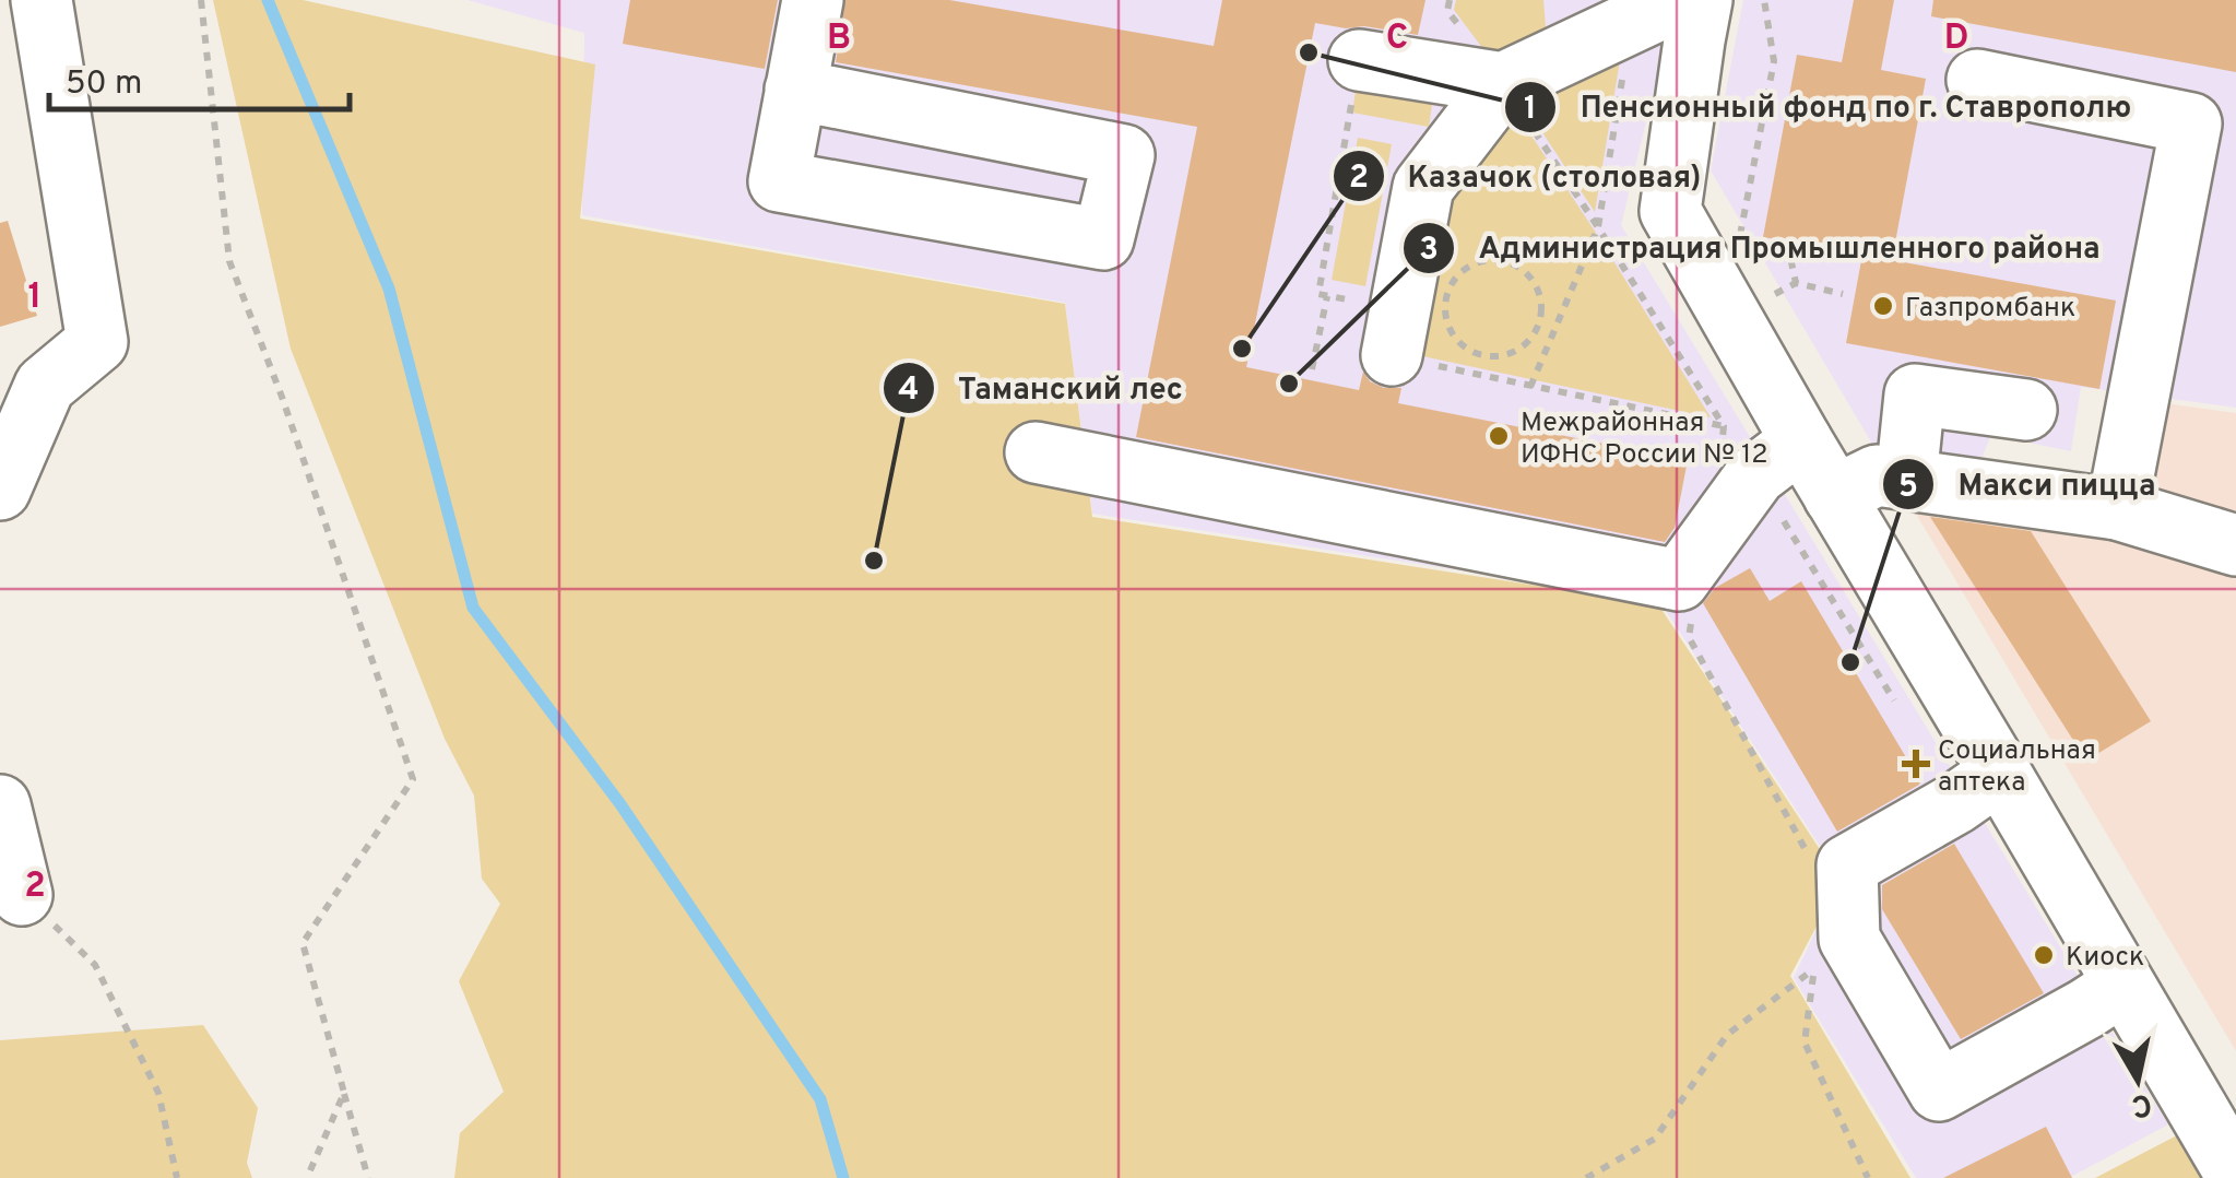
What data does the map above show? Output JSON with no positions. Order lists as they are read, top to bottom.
{
  "places": {
    "other": [
      "Пенсионный фонд по г. Ставрополю",
      "Газпромбанк",
      "Казачок (столовая)",
      "Администрация Промышленного района",
      "Межрайонная ИФНС России № 12",
      "Таманский лес",
      "Макси пицца",
      "Киоск"
    ],
    "health": ["Социальная аптека"]
  },
  "scale_bar": "50 m",
  "north": "bottom",
  "grid": {
    "columns": ["B", "C", "D"],
    "rows": ["1", "2"]
  }
}
